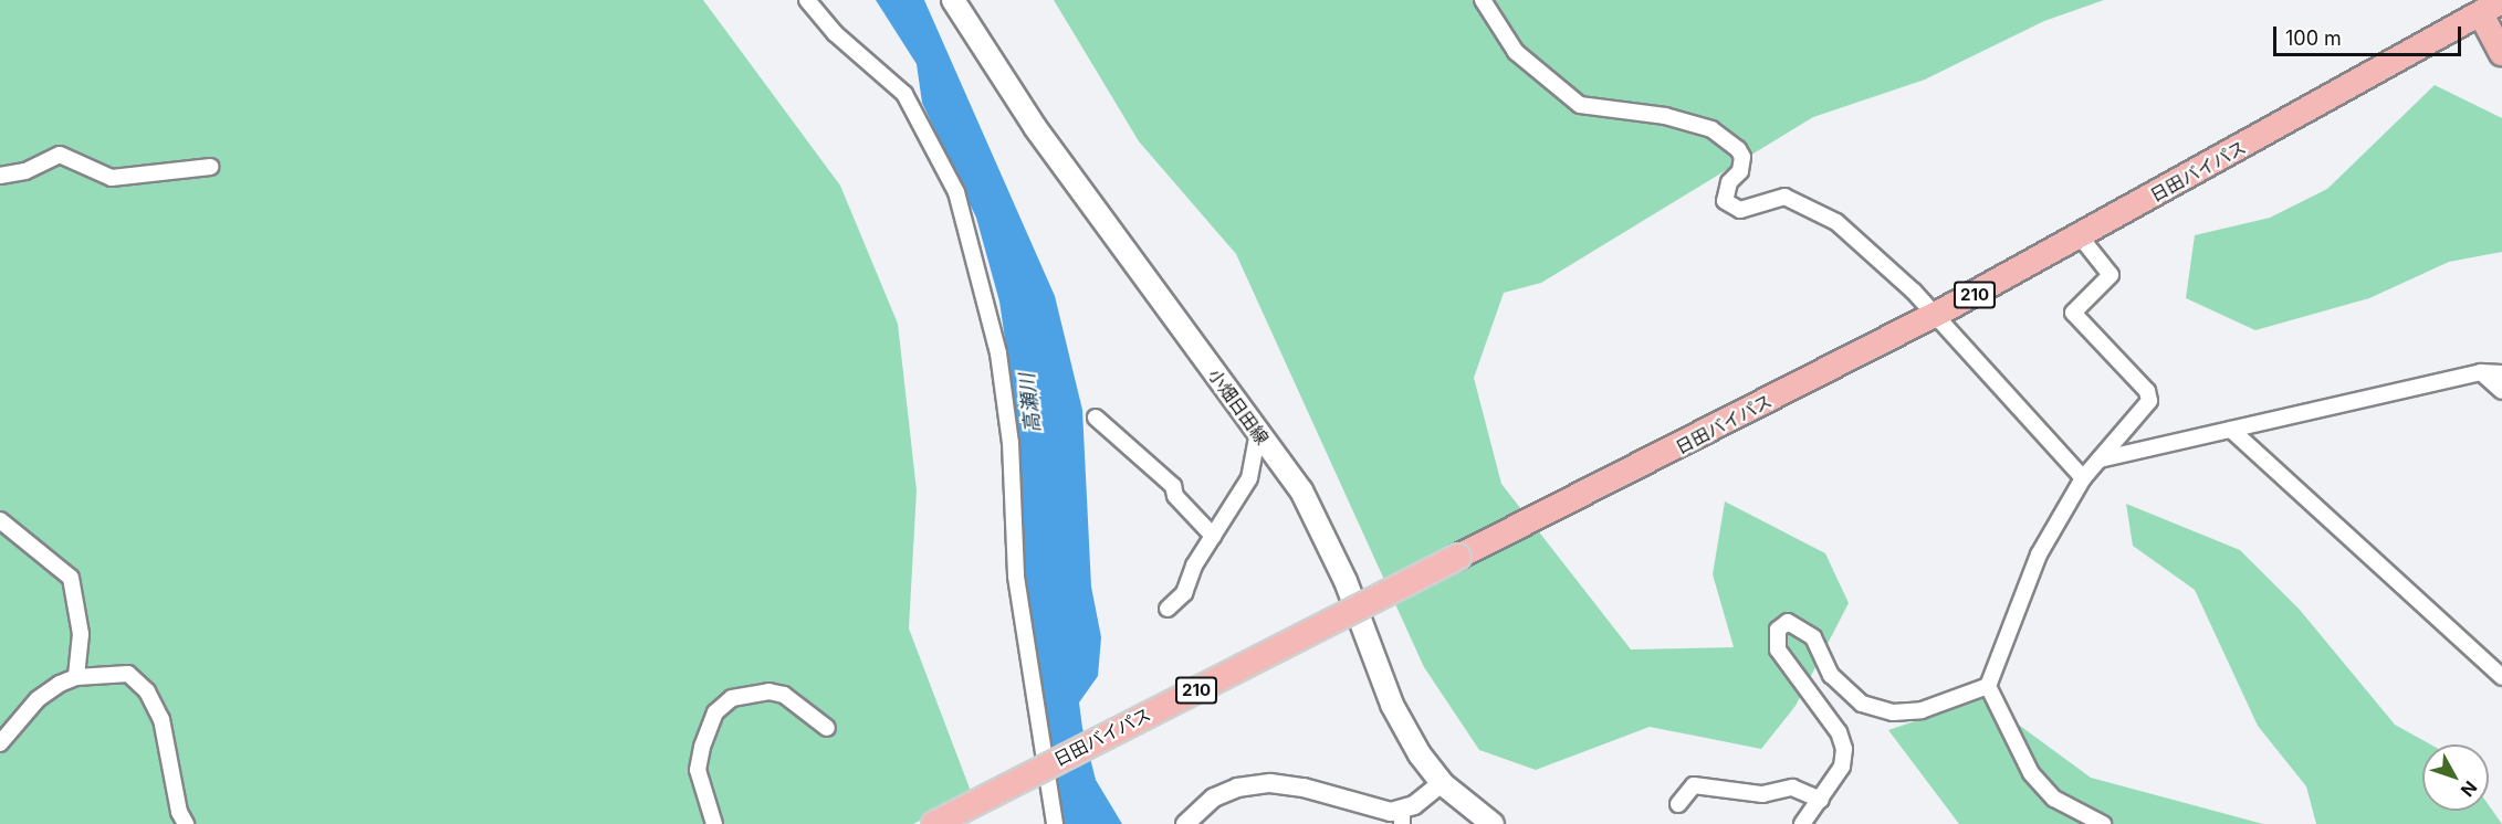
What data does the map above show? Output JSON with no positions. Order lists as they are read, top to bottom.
{
  "streets": {
    "highway": ["日田バイパス", "210"],
    "main road": ["小畑日田線"]
  },
  "water": ["高瀬川"],
  "scale_bar": "100 m",
  "north": "bottom right"
}
